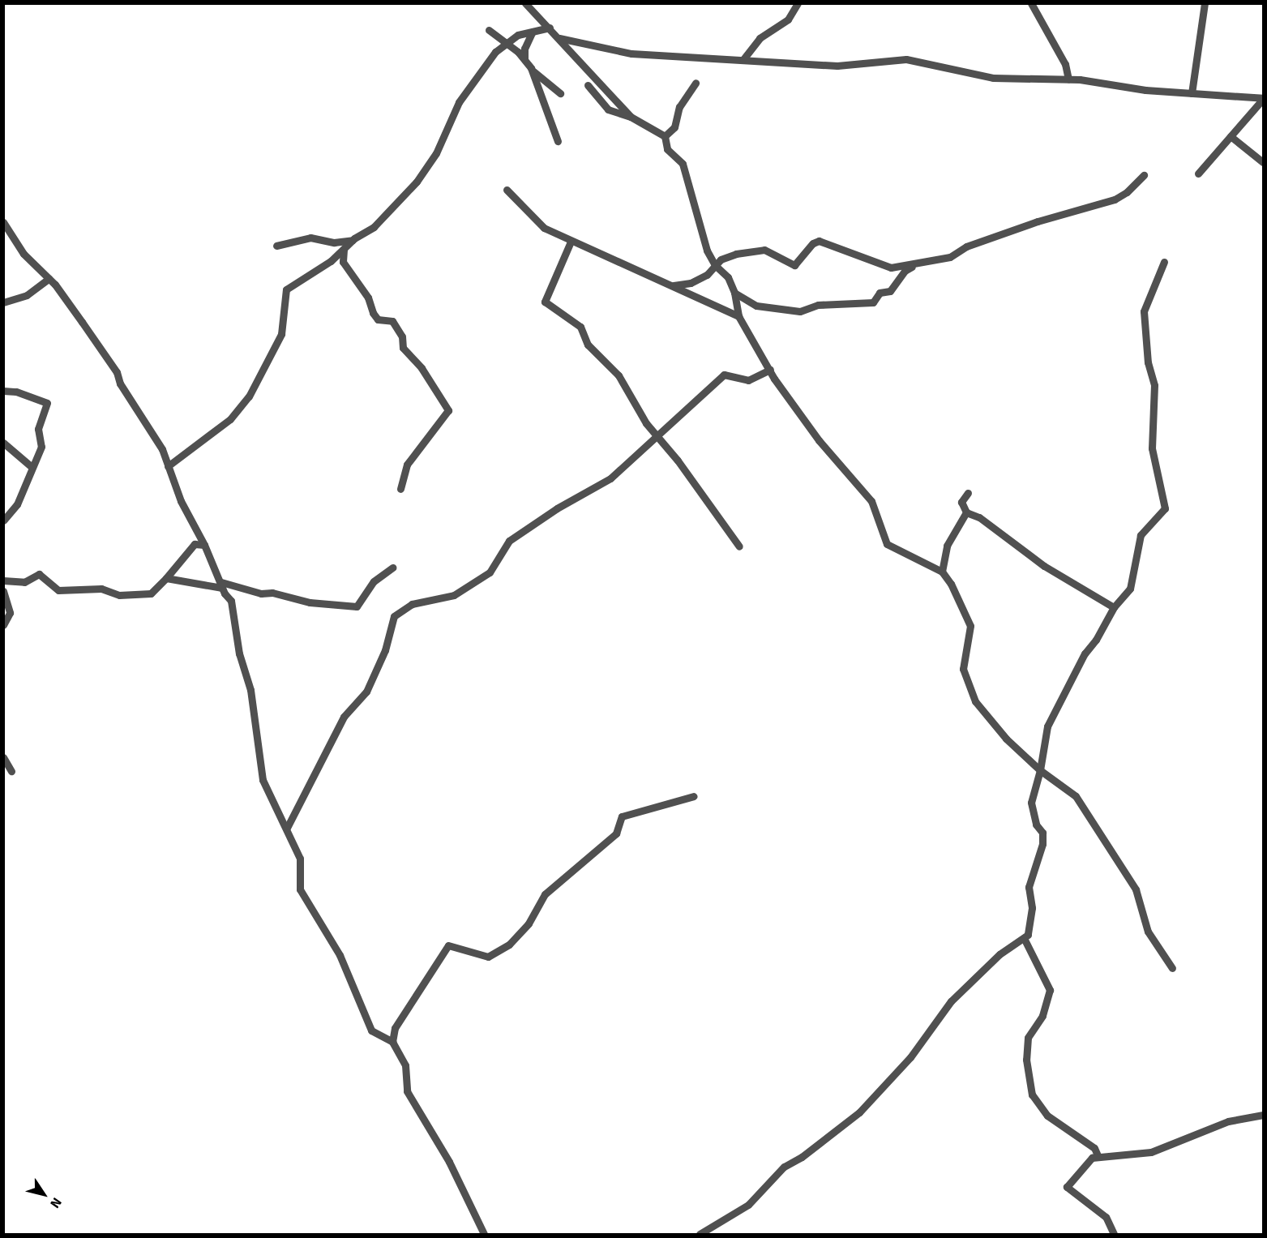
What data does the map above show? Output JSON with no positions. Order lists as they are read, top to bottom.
{
  "north": "bottom right"
}
